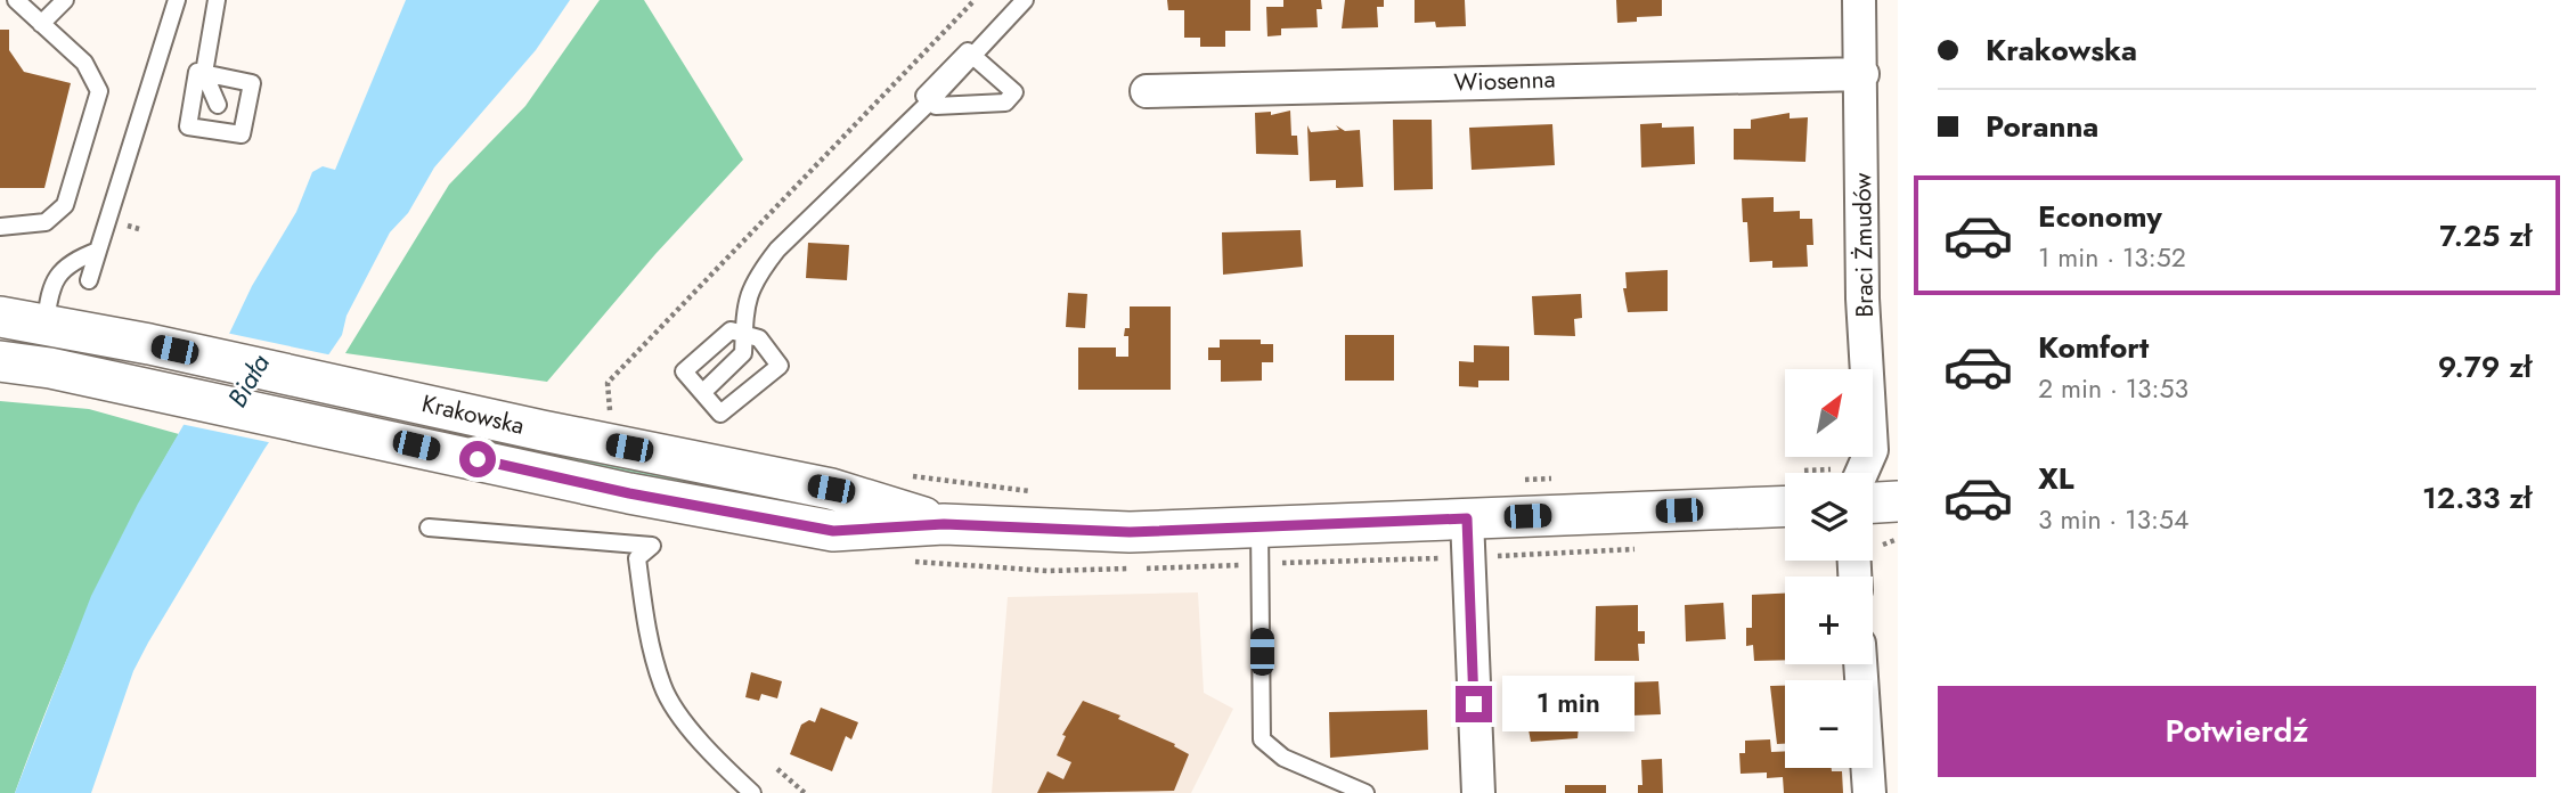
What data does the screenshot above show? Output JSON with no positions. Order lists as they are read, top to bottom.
{
  "streets": {
    "street": ["Wiosenna", "Braci Żmudów", "Krakowska"]
  },
  "crossings": [
    ["Wiosenna", "Braci Żmudów"]
  ],
  "water": ["Biała"],
  "north": "top right",
  "page": {
    "banner": ["Krakowska", "Poranna"],
    "list": [
      {
        "name": "Economy",
        "note": "1 min · 13:52",
        "value": "7.25 zł"
      },
      {
        "name": "Komfort",
        "note": "2 min · 13:53",
        "value": "9.79 zł"
      },
      {
        "name": "XL",
        "note": "3 min · 13:54",
        "value": "12.33 zł"
      }
    ],
    "map_buttons": ["+", "−"],
    "buttons": "Potwierdź",
    "bubble": "1 min"
  }
}
